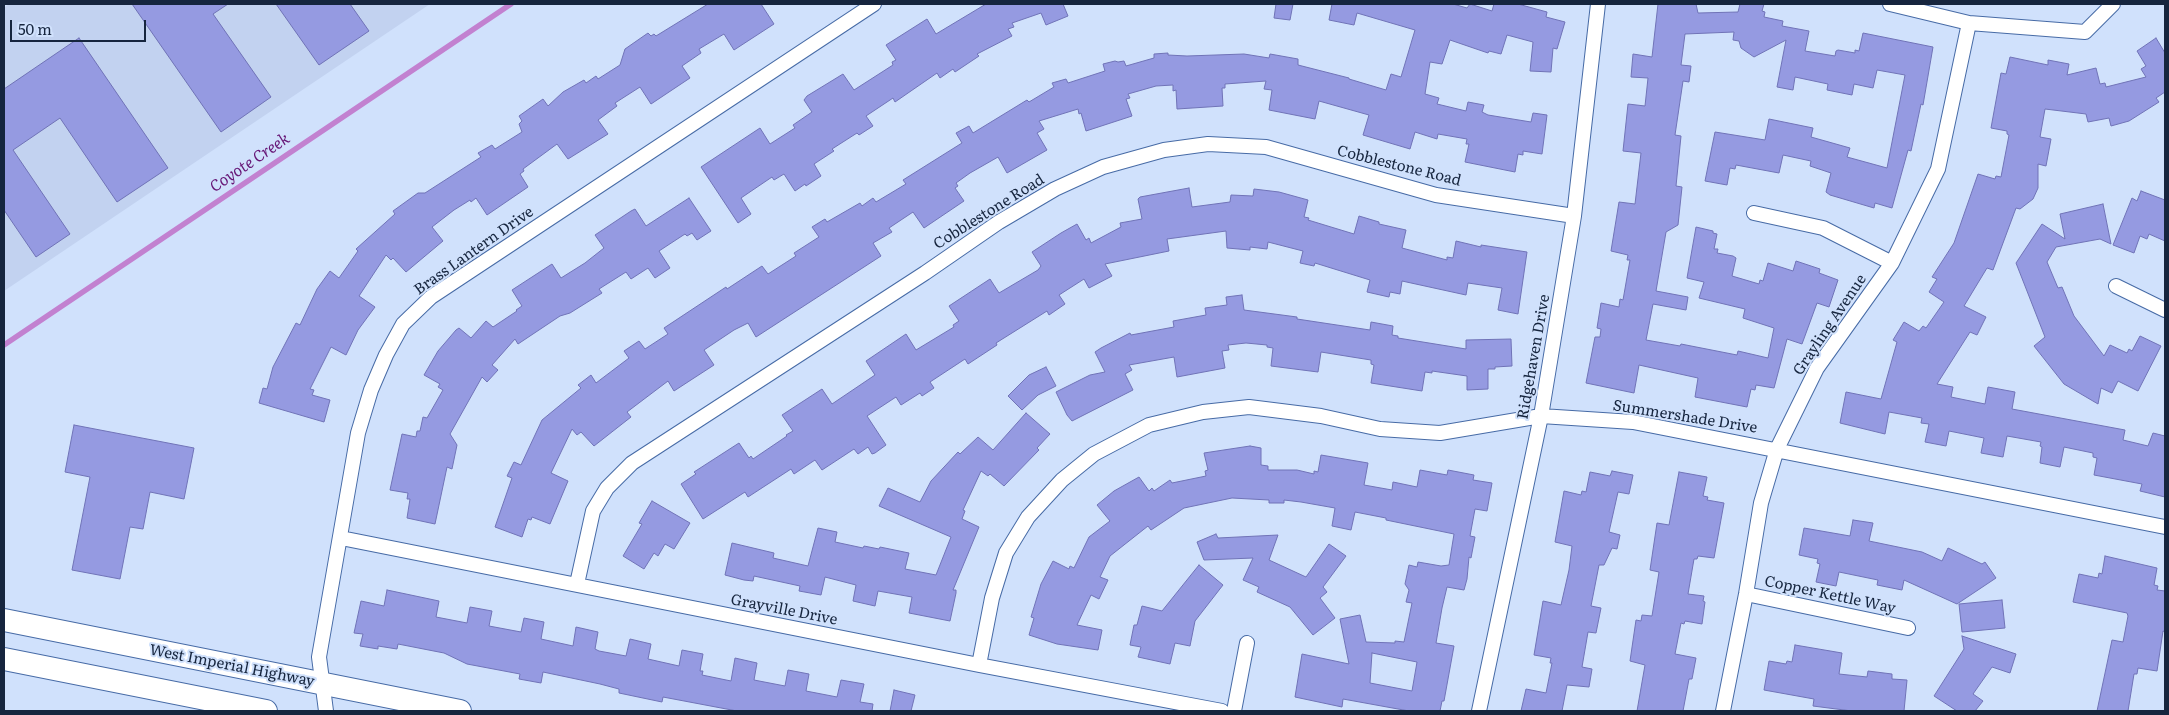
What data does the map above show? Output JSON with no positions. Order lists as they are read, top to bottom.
{
  "streets": {
    "main road": ["West Imperial Highway"],
    "street": [
      "Cobblestone Road",
      "Brass Lantern Drive",
      "Grayling Avenue",
      "Ridgehaven Drive",
      "Summershade Drive",
      "Copper Kettle Way",
      "Grayville Drive"
    ]
  },
  "crossings": [
    ["Cobblestone Road", "Ridgehaven Drive"],
    ["Cobblestone Road", "Grayville Drive"],
    ["Brass Lantern Drive", "Grayville Drive"],
    ["Brass Lantern Drive", "West Imperial Highway"],
    ["Grayling Avenue", "Summershade Drive"],
    ["Grayling Avenue", "Copper Kettle Way"],
    ["Ridgehaven Drive", "Summershade Drive"],
    ["Summershade Drive", "Grayville Drive"]
  ],
  "water": ["Coyote Creek"],
  "scale_bar": "50 m"
}
